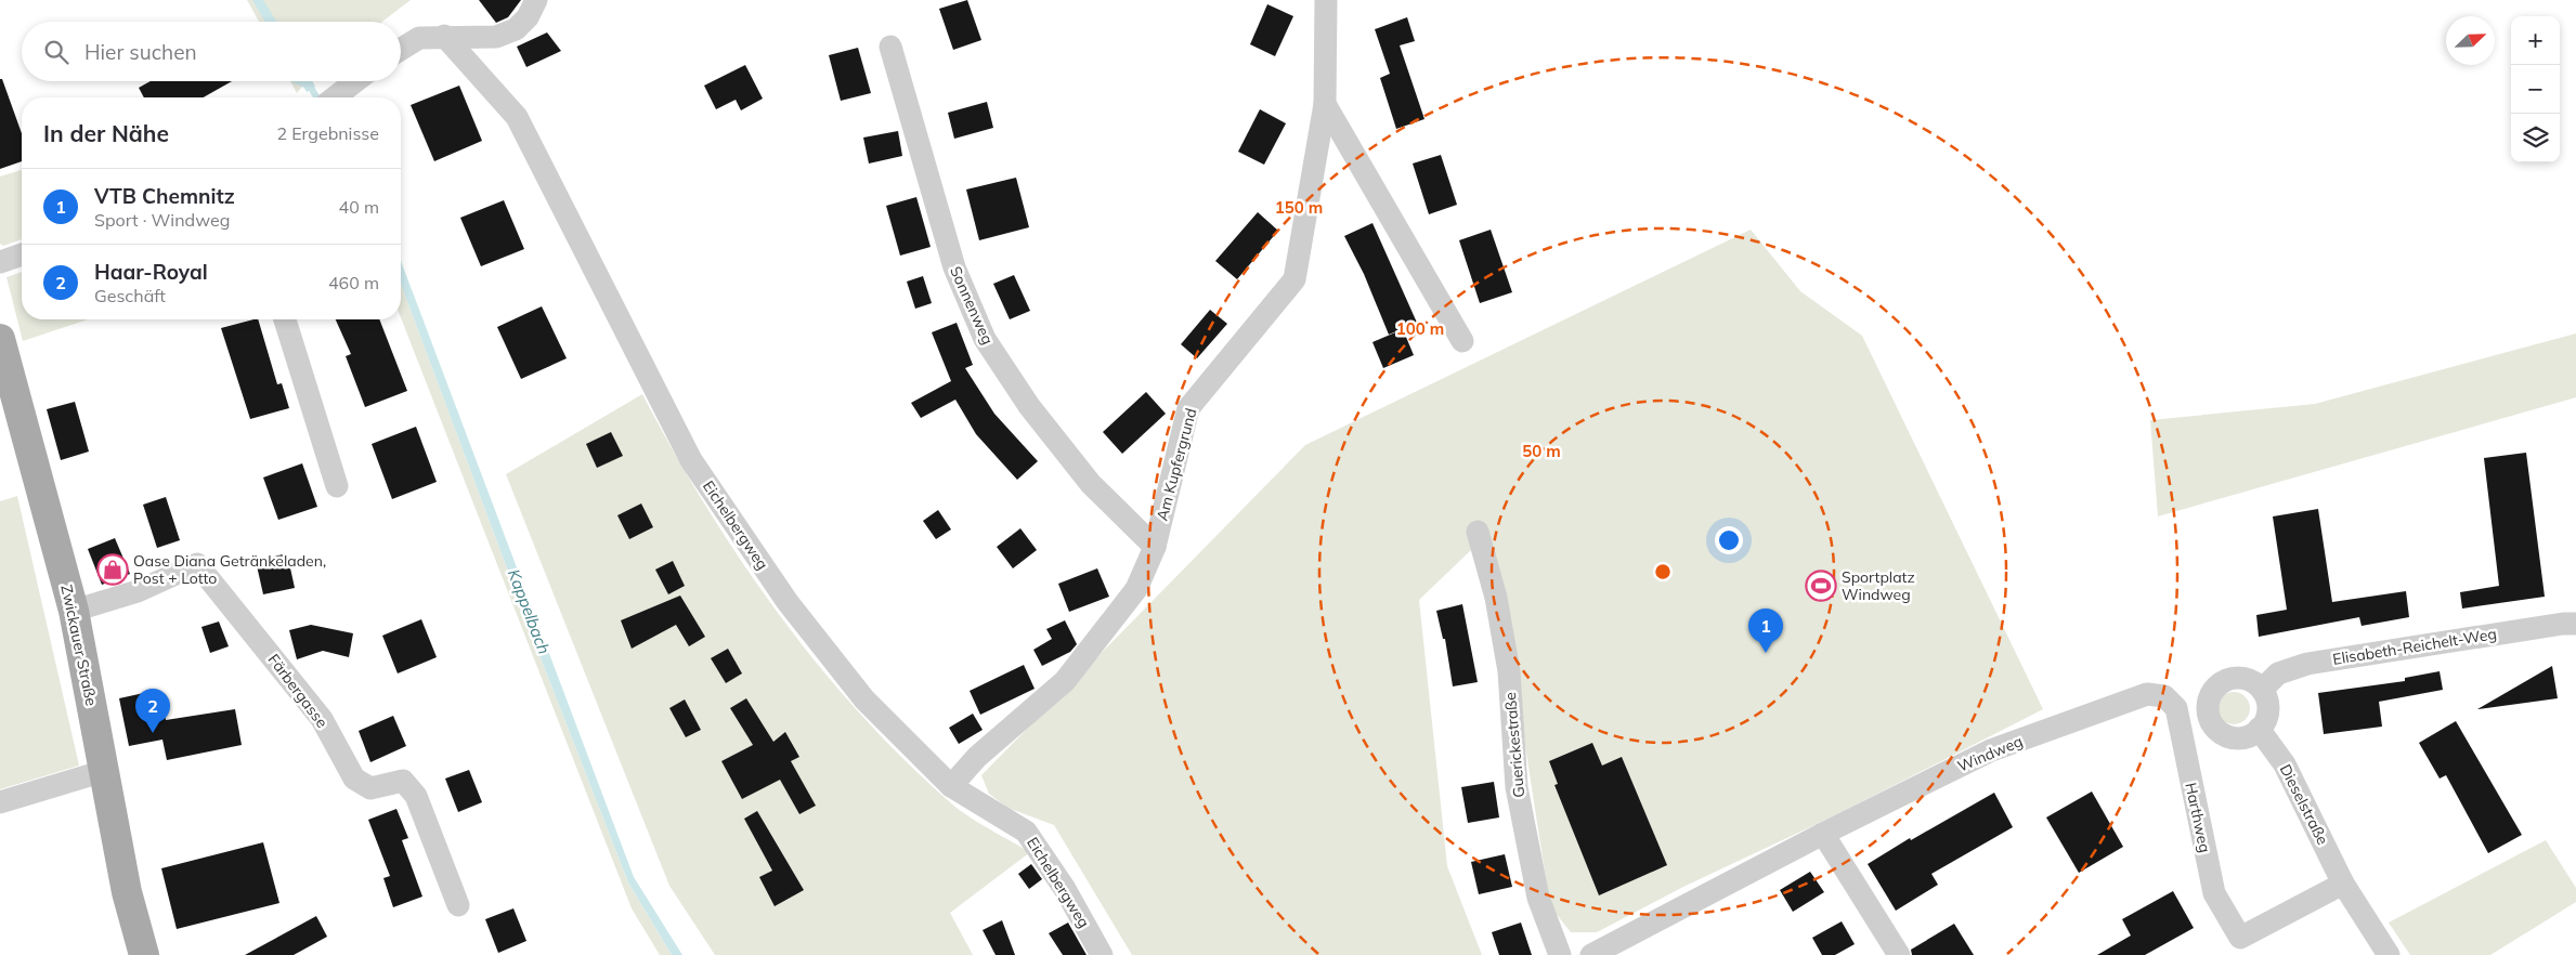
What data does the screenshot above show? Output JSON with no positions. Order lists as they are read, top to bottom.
{
  "streets": {
    "main road": ["Zwickauer Straße"],
    "street": [
      "Sonnenweg",
      "Am Kupfergrund",
      "Eichelbergweg",
      "Elisabeth-Reichelt-Weg",
      "Färbergasse",
      "Guerickestraße",
      "Windweg",
      "Dieselstraße",
      "Harthweg"
    ]
  },
  "crossings": [
    ["Sonnenweg", "Am Kupfergrund"],
    ["Am Kupfergrund", "Eichelbergweg"],
    ["Zwickauer Straße", "Färbergasse"],
    ["Elisabeth-Reichelt-Weg", "Dieselstraße"],
    ["Windweg", "Harthweg"],
    ["Dieselstraße", "Harthweg"]
  ],
  "water": ["Kappelbach"],
  "places": {
    "shop": ["Oase Diana Getränkeladen, Post + Lotto"],
    "sports": ["Sportplatz Windweg"]
  },
  "north": "top right",
  "page": {
    "map_buttons": ["+", "−"],
    "search": "Hier suchen",
    "heading": ["In der Nähe", "2 Ergebnisse"],
    "list": [
      {
        "mark": "1",
        "name": "VTB Chemnitz",
        "note": "Sport · Windweg",
        "value": "40 m"
      },
      {
        "mark": "2",
        "name": "Haar-Royal",
        "note": "Geschäft",
        "value": "460 m"
      }
    ],
    "pins": ["1", "2"]
  },
  "rings": ["150 m", "100 m", "50 m"]
}
